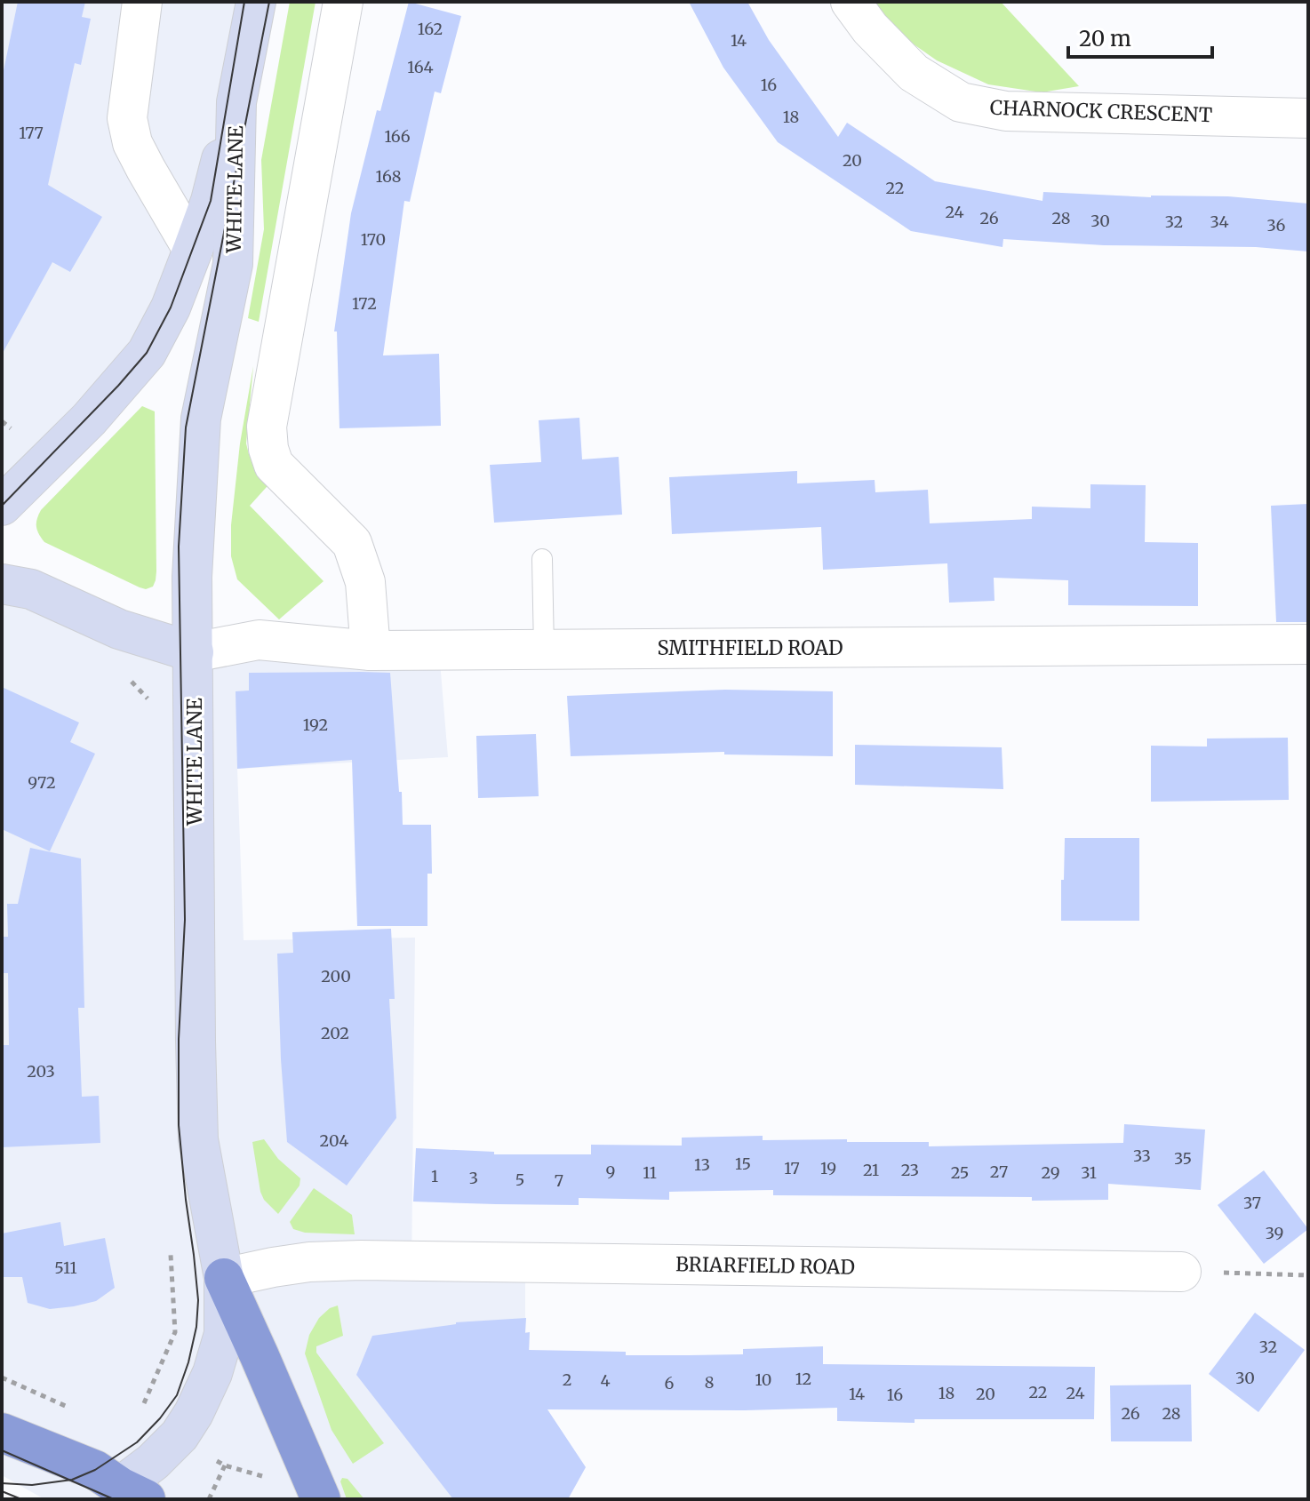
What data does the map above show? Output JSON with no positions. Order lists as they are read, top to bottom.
{
  "streets": {
    "main road": ["WHITE LANE"],
    "street": ["CHARNOCK CRESCENT", "SMITHFIELD ROAD", "BRIARFIELD ROAD"]
  },
  "crossings": [
    ["WHITE LANE", "SMITHFIELD ROAD"],
    ["WHITE LANE", "BRIARFIELD ROAD"]
  ],
  "house_numbers": [
    "162",
    "14",
    "164",
    "16",
    "18",
    "177",
    "166",
    "20",
    "168",
    "22",
    "24",
    "26",
    "28",
    "30",
    "32",
    "34",
    "36",
    "170",
    "172",
    "192",
    "972",
    "200",
    "202",
    "203",
    "204",
    "33",
    "35",
    "15",
    "13",
    "17",
    "19",
    "21",
    "23",
    "9",
    "27",
    "11",
    "25",
    "29",
    "31",
    "1",
    "3",
    "5",
    "7",
    "37",
    "39",
    "511",
    "32",
    "30",
    "12",
    "2",
    "10",
    "4",
    "8",
    "6",
    "22",
    "18",
    "24",
    "14",
    "20",
    "16",
    "26",
    "28"
  ],
  "scale_bar": "20 m"
}
